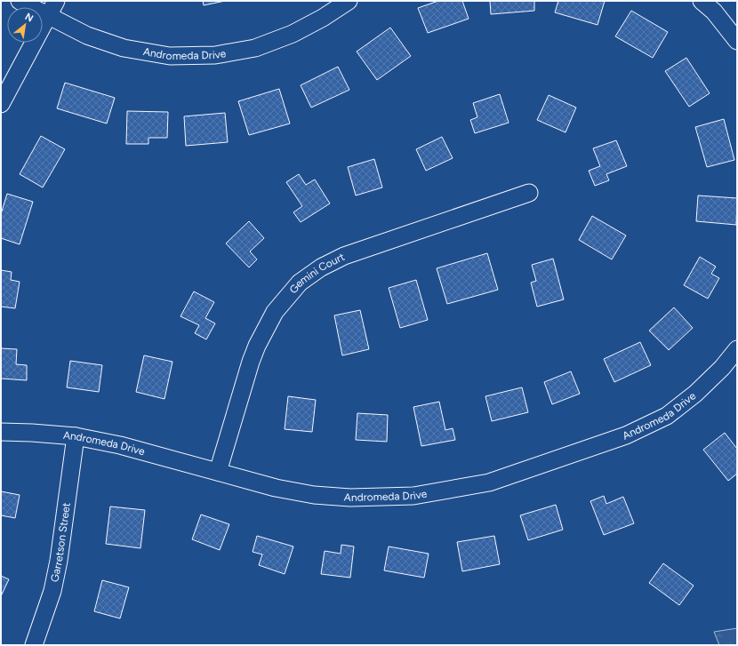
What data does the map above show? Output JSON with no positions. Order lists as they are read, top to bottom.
{
  "streets": {
    "street": ["Andromeda Drive", "Gemini Court", "Garretson Street"]
  },
  "crossings": [
    ["Andromeda Drive", "Gemini Court"],
    ["Andromeda Drive", "Garretson Street"]
  ],
  "north": "top right"
}
